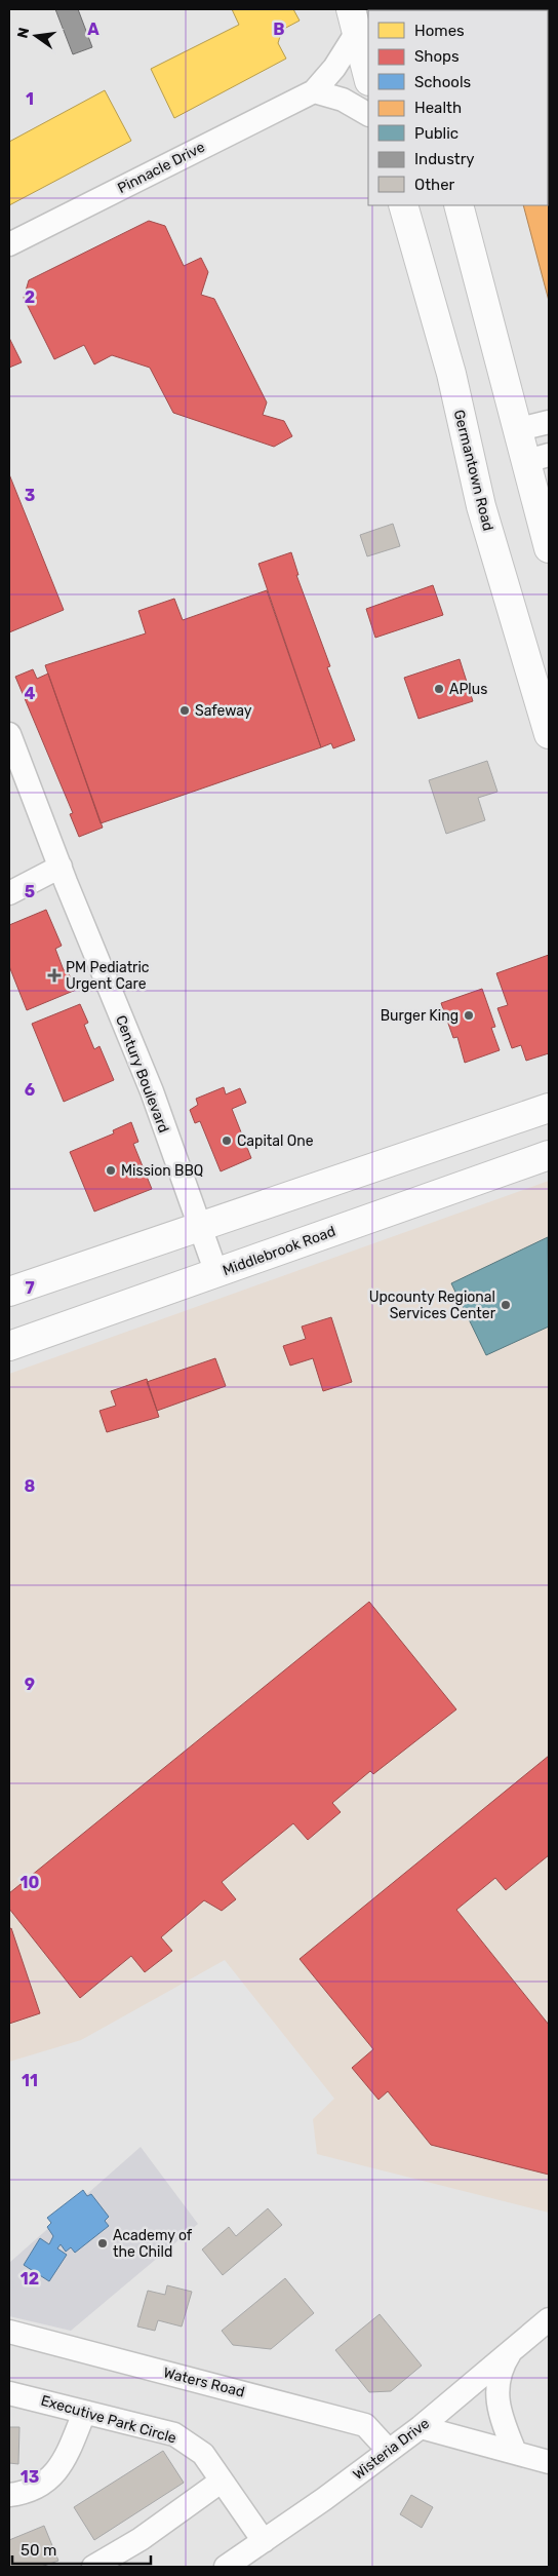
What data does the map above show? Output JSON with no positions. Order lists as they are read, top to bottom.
{
  "streets": {
    "main road": ["Germantown Road", "Middlebrook Road"],
    "street": [
      "Pinnacle Drive",
      "Century Boulevard",
      "Waters Road",
      "Executive Park Circle",
      "Wisteria Drive"
    ]
  },
  "crossings": [
    ["Century Boulevard", "Middlebrook Road"],
    ["Waters Road", "Wisteria Drive"],
    ["Executive Park Circle", "Wisteria Drive"]
  ],
  "places": {
    "other": [
      "APlus",
      "Safeway",
      "Burger King",
      "Capital One",
      "Mission BBQ",
      "Upcounty Regional Services Center",
      "Academy of the Child"
    ],
    "health": ["PM Pediatric Urgent Care"]
  },
  "legend": [
    "Homes",
    "Shops",
    "Schools",
    "Health",
    "Public",
    "Industry",
    "Other"
  ],
  "scale_bar": "50 m",
  "north": "left",
  "grid": {
    "columns": ["A", "B"],
    "rows": [
      "1",
      "2",
      "3",
      "4",
      "5",
      "6",
      "7",
      "8",
      "9",
      "10",
      "11",
      "12",
      "13"
    ]
  }
}
